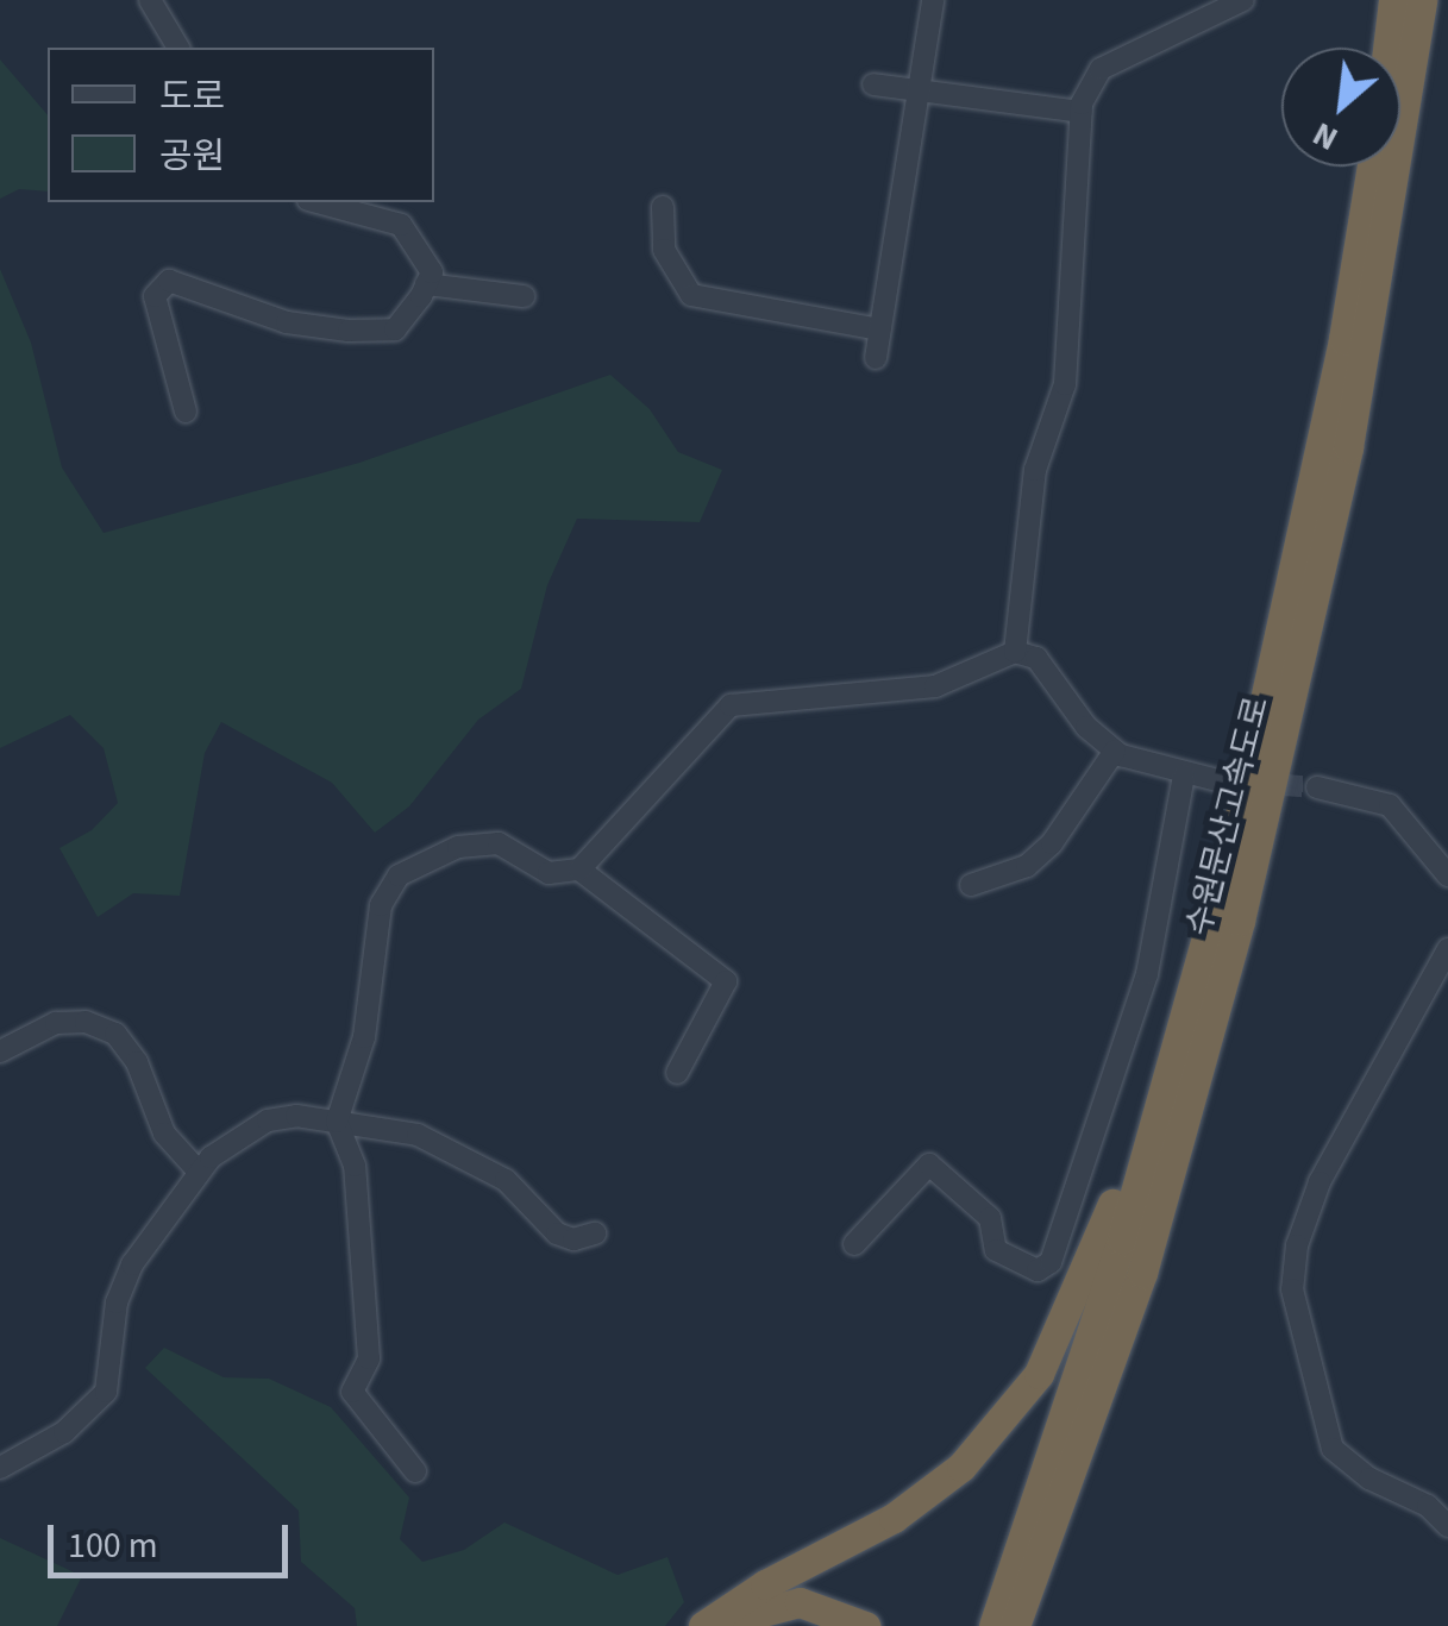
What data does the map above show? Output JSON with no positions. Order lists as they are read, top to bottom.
{
  "streets": {
    "highway": ["수원문산고속도로"]
  },
  "legend": ["도로", "공원"],
  "scale_bar": "100 m",
  "north": "bottom left"
}
